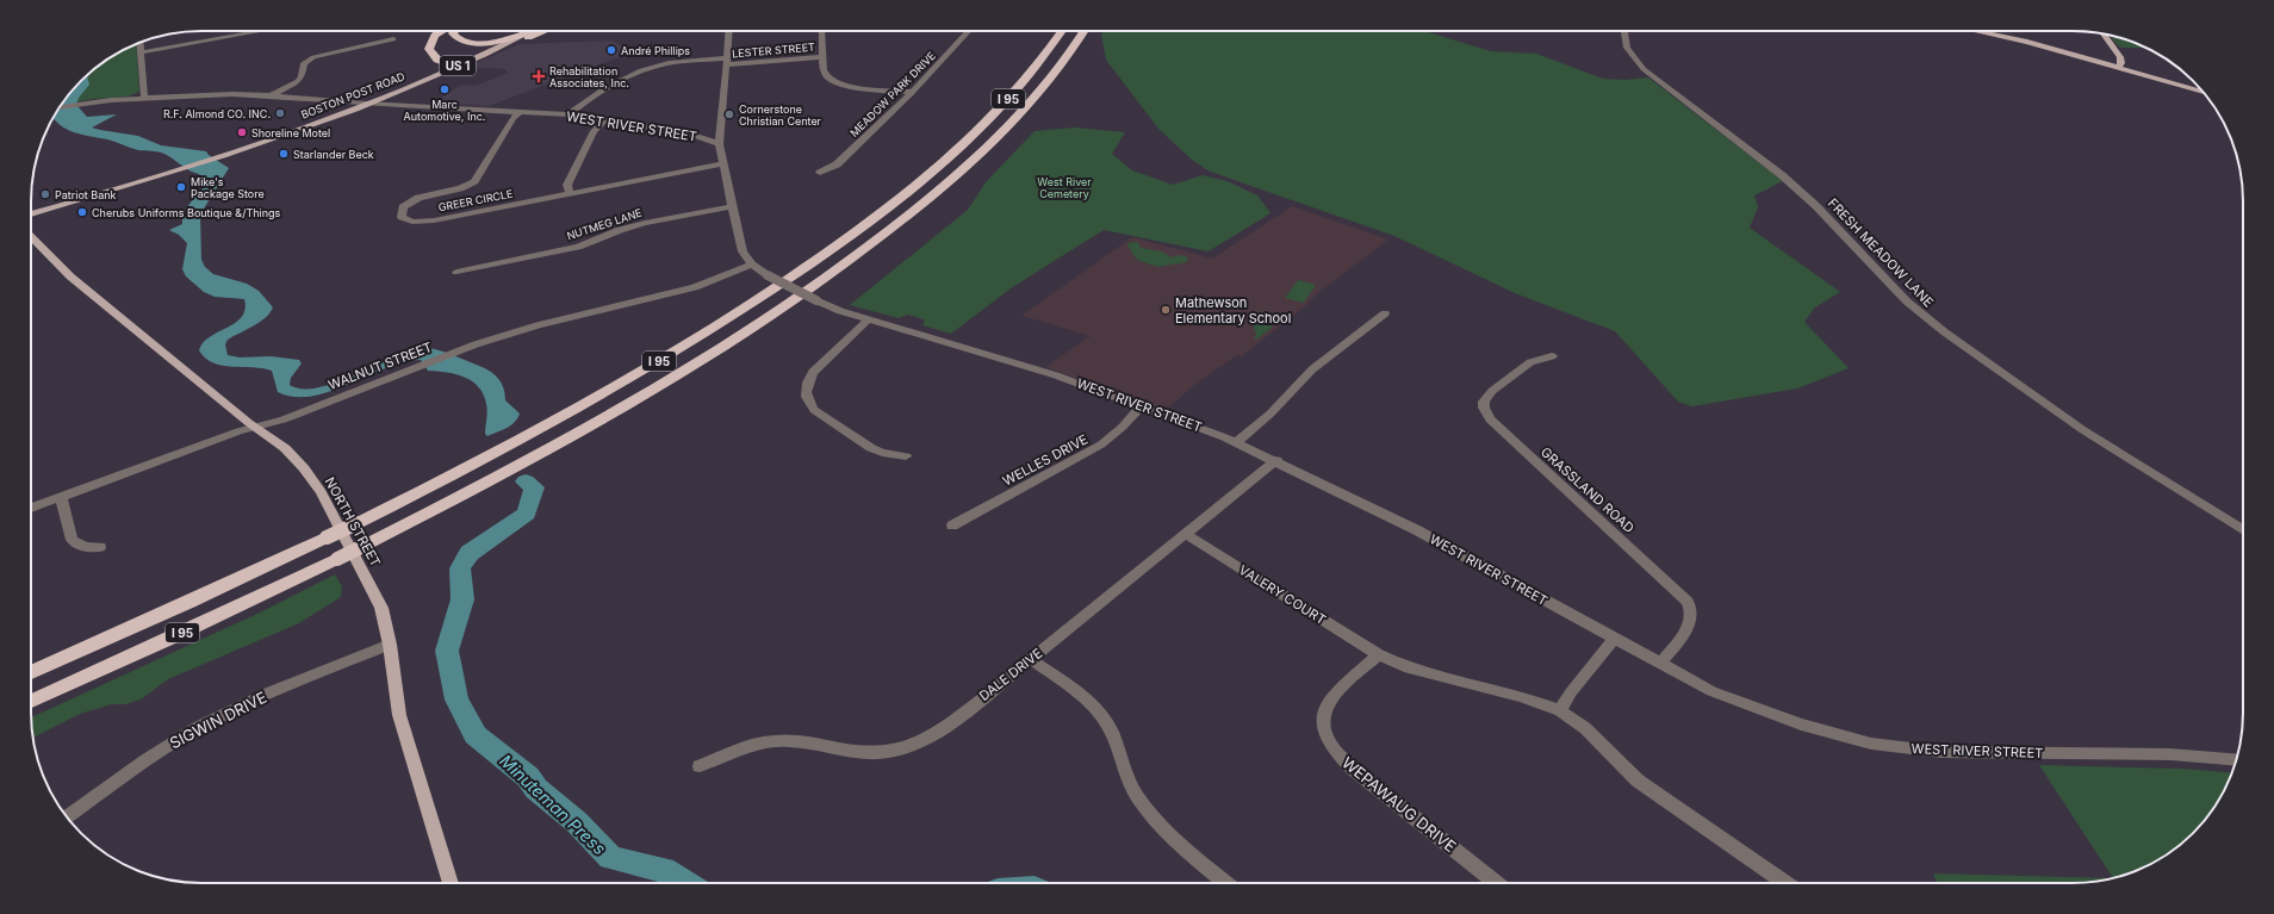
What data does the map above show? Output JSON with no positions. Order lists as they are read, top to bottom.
{
  "streets": {
    "highway": ["I 95"],
    "main road": ["US 1", "BOSTON POST ROAD", "NORTH STREET"],
    "street": [
      "LESTER STREET",
      "MEADOW PARK DRIVE",
      "WEST RIVER STREET",
      "GREER CIRCLE",
      "NUTMEG LANE",
      "FRESH MEADOW LANE",
      "WALNUT STREET",
      "WELLES DRIVE",
      "GRASSLAND ROAD",
      "VALERY COURT",
      "DALE DRIVE",
      "SIGWIN DRIVE",
      "WEPAWAUG DRIVE"
    ]
  },
  "crossings": [
    ["LESTER STREET", "WEST RIVER STREET"],
    ["BOSTON POST ROAD", "WEST RIVER STREET"],
    ["WEST RIVER STREET", "GREER CIRCLE"],
    ["WEST RIVER STREET", "NUTMEG LANE"],
    ["WEST RIVER STREET", "WALNUT STREET"],
    ["WEST RIVER STREET", "WELLES DRIVE"],
    ["WEST RIVER STREET", "GRASSLAND ROAD"],
    ["WEST RIVER STREET", "DALE DRIVE"],
    ["WALNUT STREET", "NORTH STREET"],
    ["NORTH STREET", "SIGWIN DRIVE"],
    ["VALERY COURT", "DALE DRIVE"],
    ["VALERY COURT", "WEPAWAUG DRIVE"]
  ],
  "water": ["Minuteman Press"],
  "parks": ["West River Cemetery"],
  "places": {
    "other": [
      "André Phillips",
      "Marc Automotive, Inc.",
      "R.F. Almond CO. INC.",
      "Cornerstone Christian Center",
      "Shoreline Motel",
      "Starlander Beck",
      "Mike's Package Store",
      "Patriot Bank",
      "Cherubs Uniforms Boutique &/Things",
      "Mathewson Elementary School"
    ],
    "health": ["Rehabilitation Associates, Inc."]
  }
}
